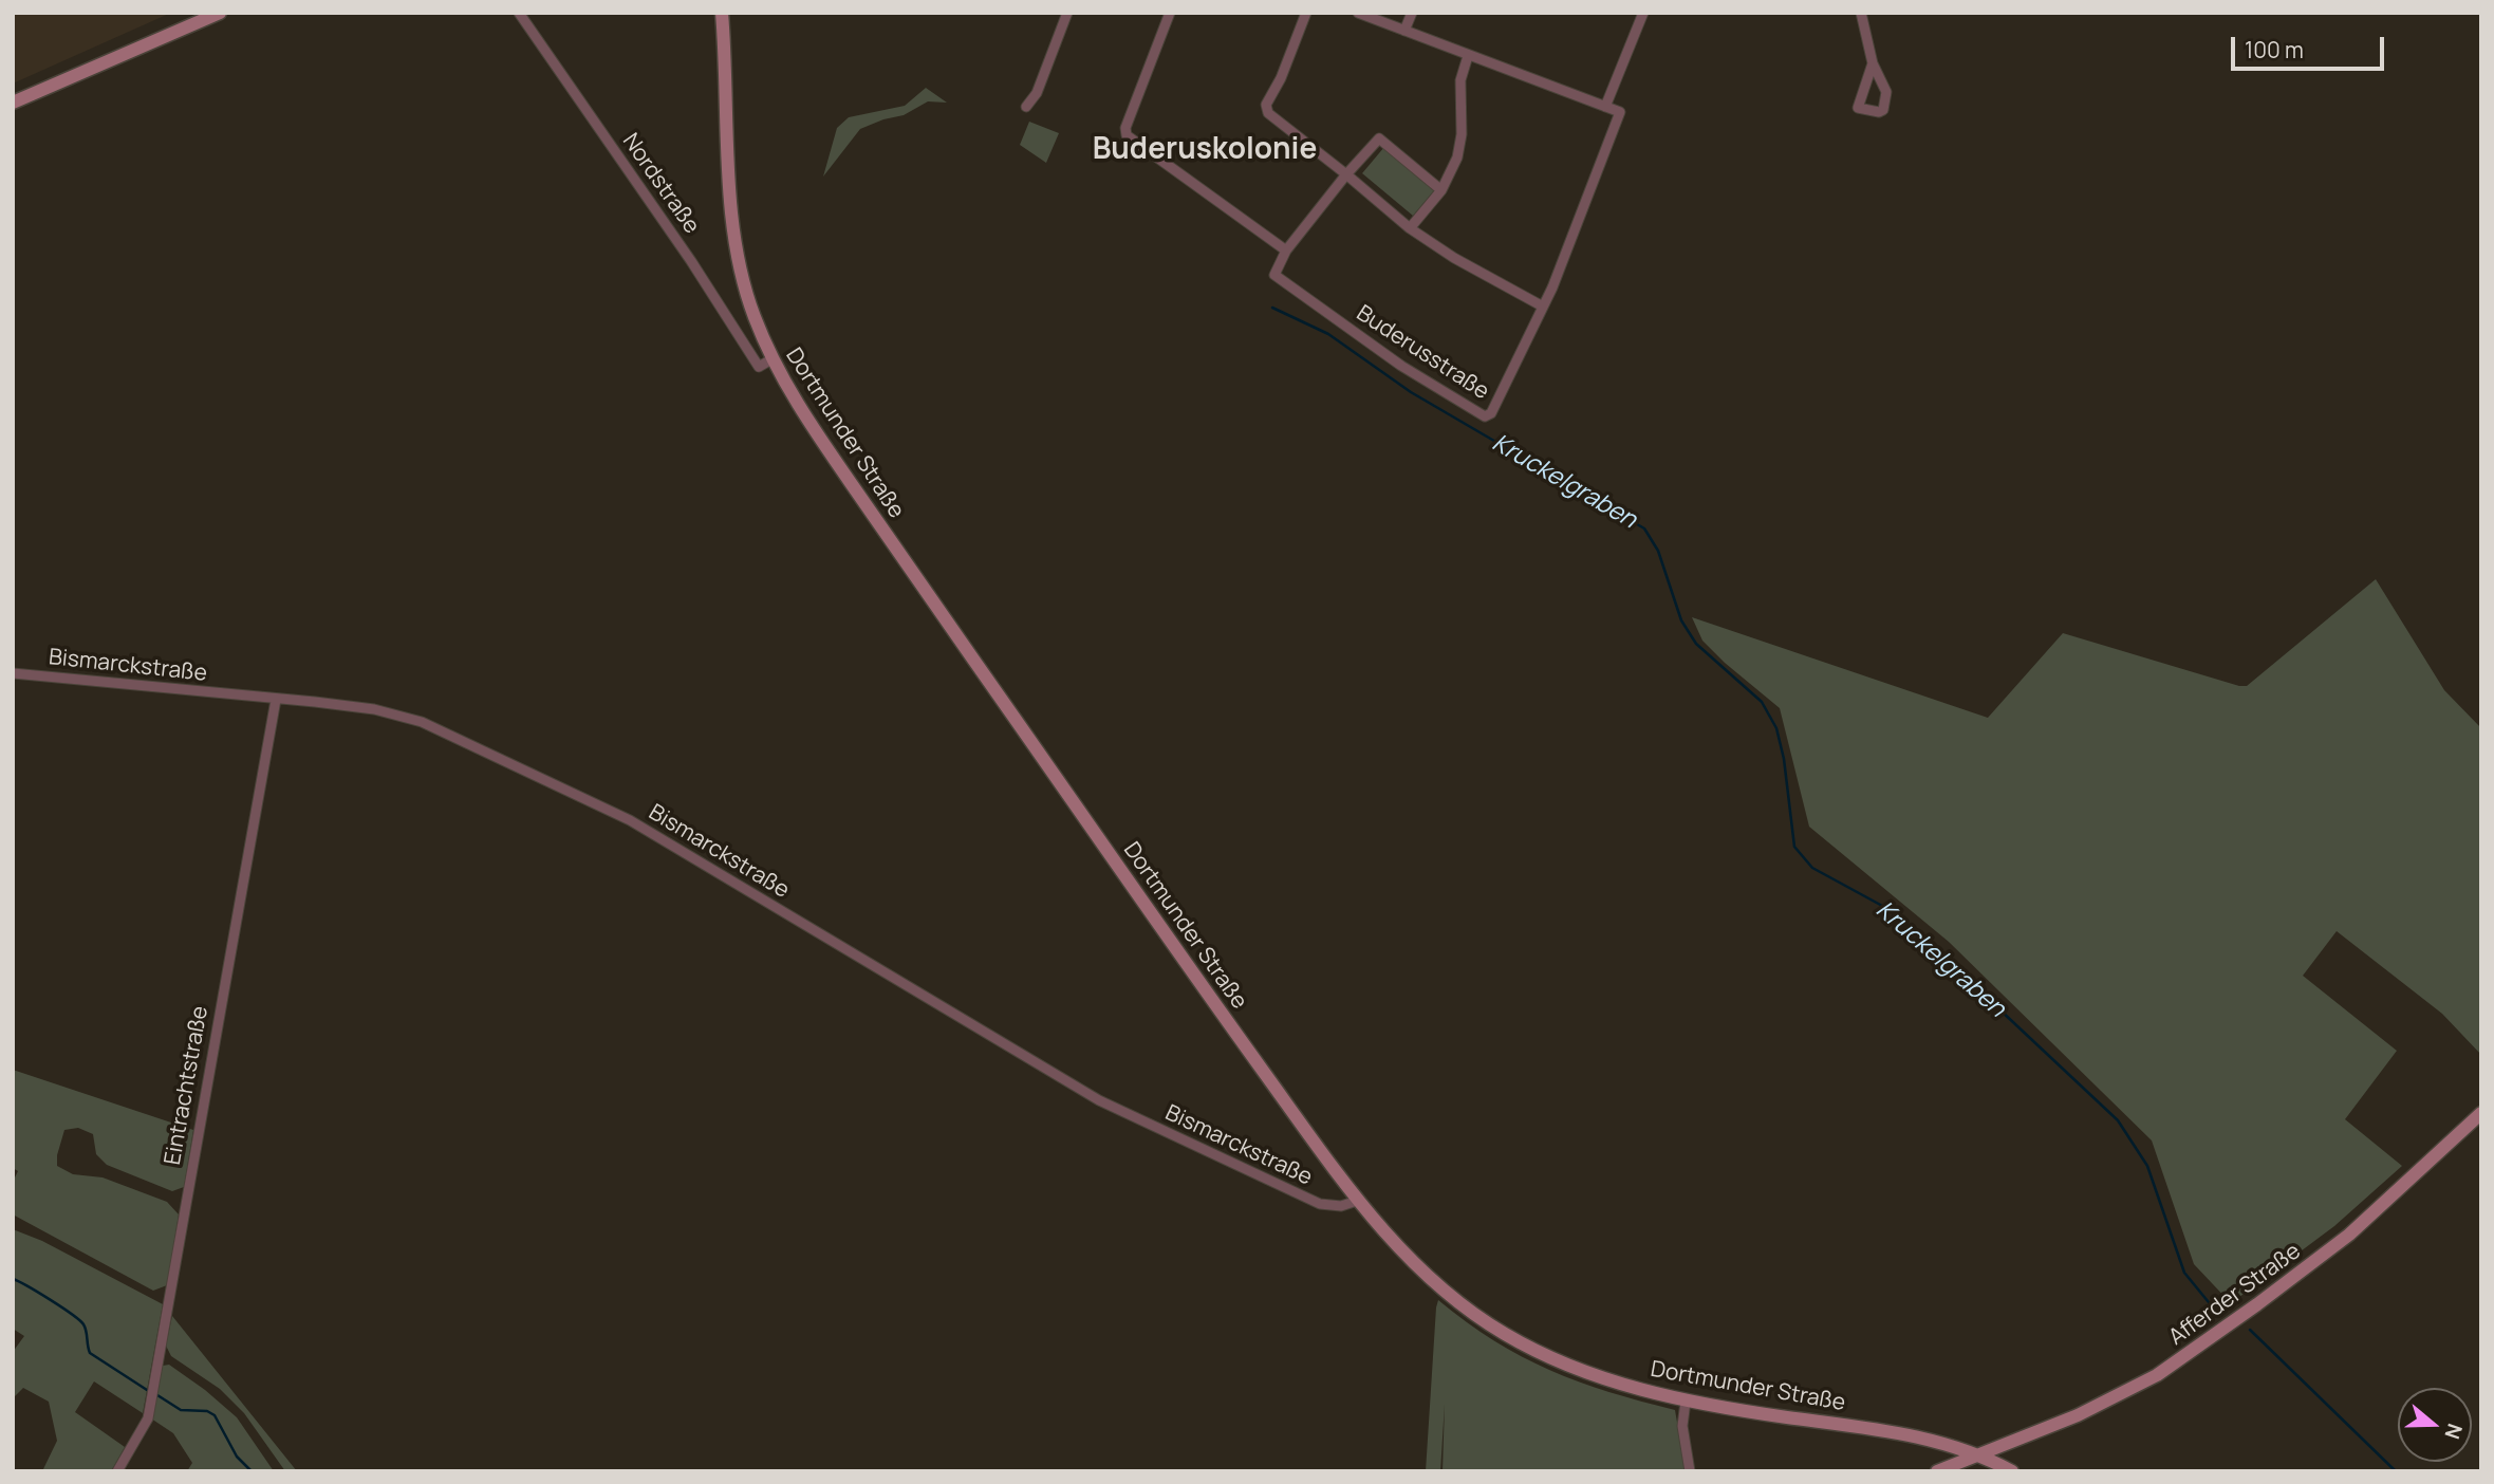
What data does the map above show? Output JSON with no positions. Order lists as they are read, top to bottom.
{
  "streets": {
    "main road": ["Dortmunder Straße", "Afferder Straße"],
    "street": [
      "Nordstraße",
      "Buderusstraße",
      "Bismarckstraße",
      "Eintrachtstraße"
    ]
  },
  "crossings": [
    ["Nordstraße", "Dortmunder Straße"],
    ["Dortmunder Straße", "Bismarckstraße"],
    ["Dortmunder Straße", "Afferder Straße"],
    ["Bismarckstraße", "Eintrachtstraße"]
  ],
  "districts": ["Buderuskolonie"],
  "water": ["Kruckelgraben"],
  "scale_bar": "100 m",
  "north": "right"
}
